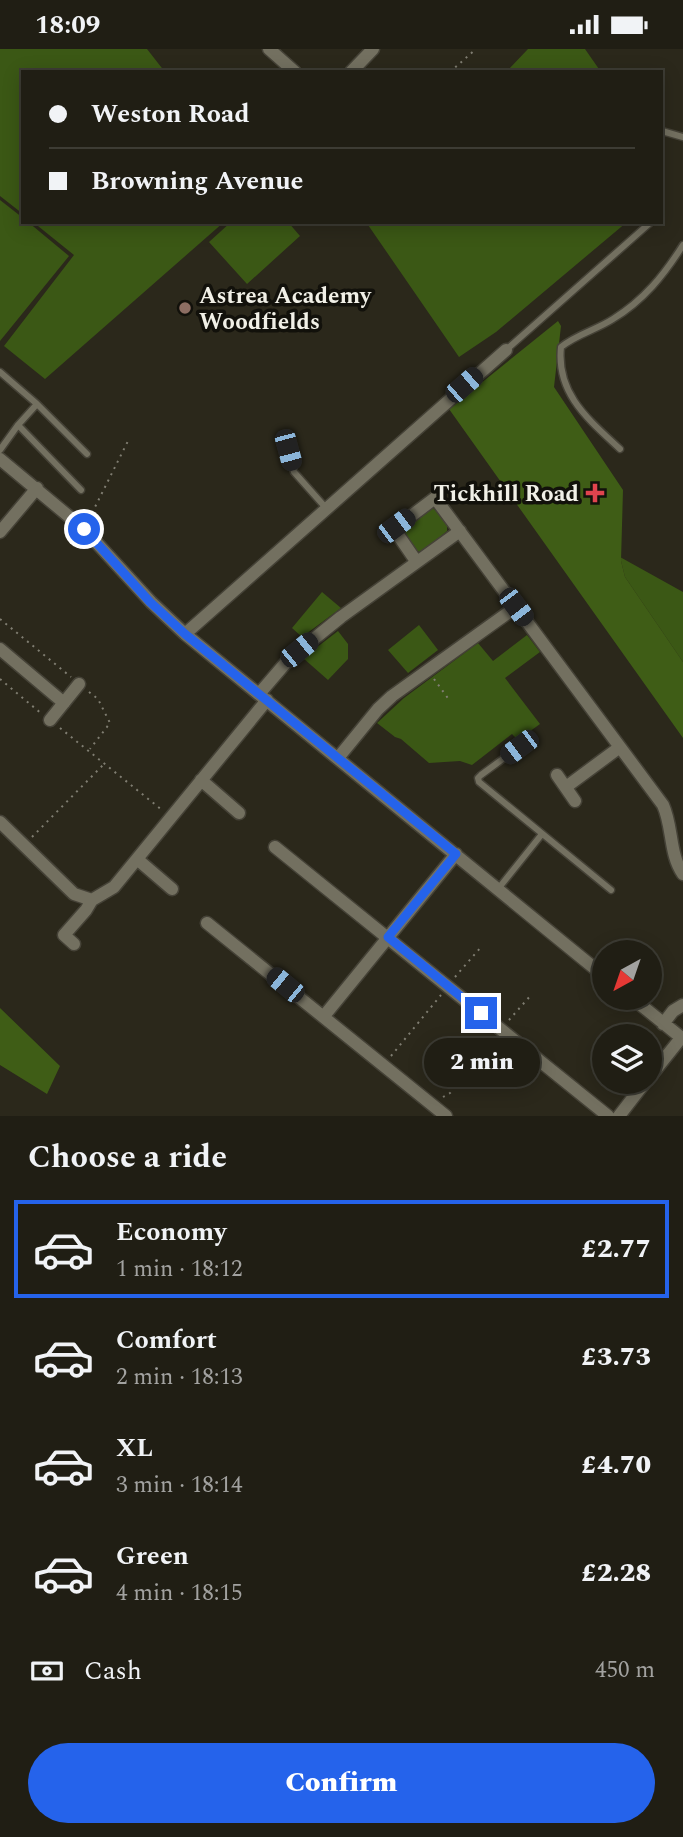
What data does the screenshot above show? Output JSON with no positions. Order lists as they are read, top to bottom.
{
  "places": {
    "other": ["Astrea Academy Woodfields"],
    "health": ["Tickhill Road"]
  },
  "north": "bottom left",
  "page": {
    "status": "18:09",
    "banner": ["Weston Road", "Browning Avenue"],
    "bubble": "2 min",
    "heading": "Choose a ride",
    "list": [
      {
        "name": "Economy",
        "note": "1 min · 18:12",
        "value": "£2.77"
      },
      {
        "name": "Comfort",
        "note": "2 min · 18:13",
        "value": "£3.73"
      },
      {
        "name": "XL",
        "note": "3 min · 18:14",
        "value": "£4.70"
      },
      {
        "name": "Green",
        "note": "4 min · 18:15",
        "value": "£2.28"
      }
    ],
    "pay": ["Cash", "450 m"],
    "buttons": "Confirm"
  }
}
